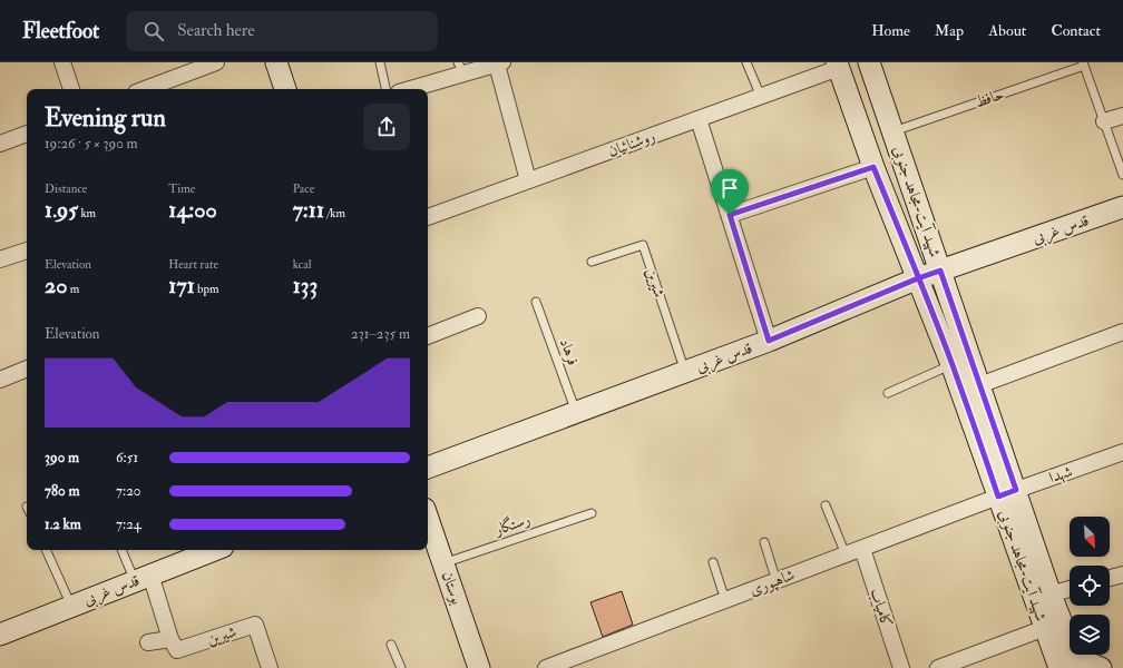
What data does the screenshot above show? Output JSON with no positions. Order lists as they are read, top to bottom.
{
  "streets": {
    "street": [
      "روشنائیان",
      "شهید آیت-مجاهد جنوبی",
      "قدس غربی",
      "شیرین",
      "شهدا",
      "شاهپوری",
      "بوستان",
      "کامیاب"
    ],
    "lane": ["حافظ", "فرهاد", "رستگار"]
  },
  "crossings": [
    ["حافظ", "شهید آیت-مجاهد جنوبی"],
    ["روشنائیان", "شهید آیت-مجاهد جنوبی"],
    ["شهید آیت-مجاهد جنوبی", "قدس غربی"],
    ["شهید آیت-مجاهد جنوبی", "شهدا"],
    ["شهید آیت-مجاهد جنوبی", "شاهپوری"],
    ["قدس غربی", "شیرین"],
    ["قدس غربی", "فرهاد"],
    ["شهدا", "شاهپوری"],
    ["رستگار", "بوستان"],
    ["شاهپوری", "کامیاب"]
  ],
  "north": "bottom right",
  "page": {
    "header": "Fleetfoot",
    "search": "Search here",
    "nav": [
      "Home",
      "Map",
      "About",
      "Contact"
    ],
    "heading": ["Evening run", "19:26 · 5 × 390 m"],
    "stats": [
      ["Distance", "1.95 km"],
      ["Time", "14:00"],
      ["Pace", "7:11 /km"],
      ["Elevation", "20 m"],
      ["Heart rate", "171 bpm"],
      ["kcal", "133"]
    ],
    "chart": ["Elevation", "231–235 m"],
    "list": [
      {
        "name": "390 m",
        "note": "6:51"
      },
      {
        "name": "780 m",
        "note": "7:20"
      },
      {
        "name": "1.2 km",
        "note": "7:24"
      }
    ]
  }
}
